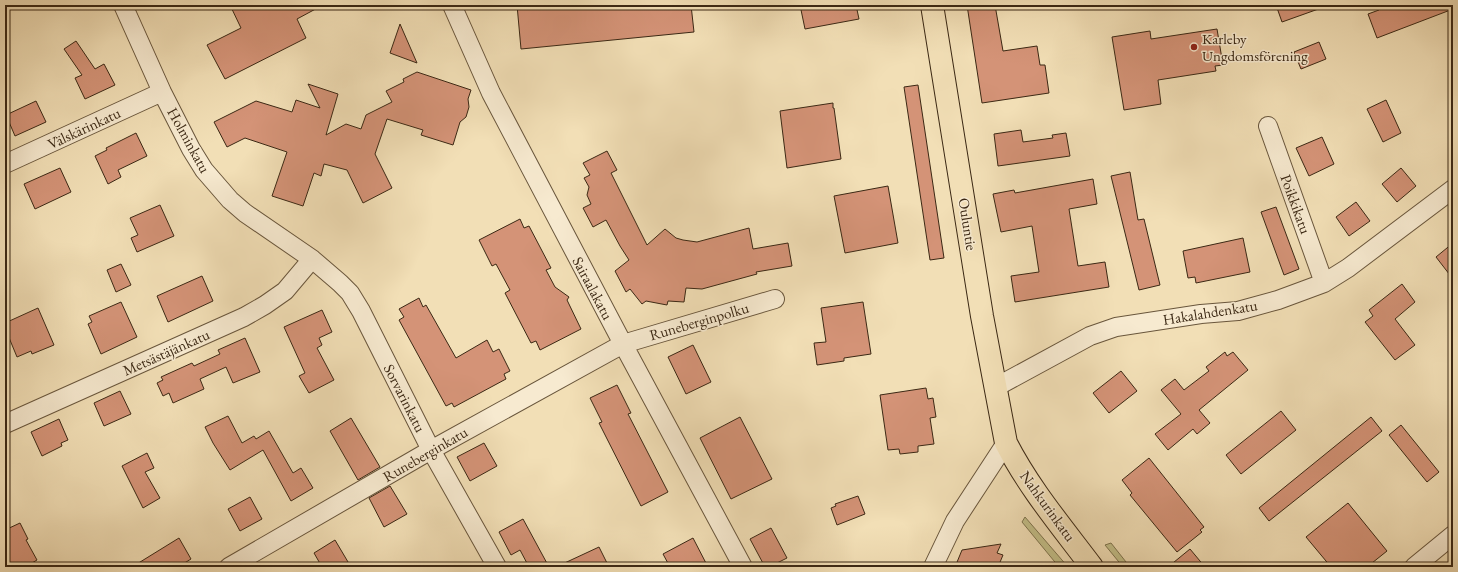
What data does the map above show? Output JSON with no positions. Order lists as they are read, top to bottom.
{
  "streets": {
    "main road": ["Ouluntie", "Nahkurinkatu"],
    "street": [
      "Välskärinkatu",
      "Holminkatu",
      "Poikkikatu",
      "Sairaalakatu",
      "Hakalahdenkatu",
      "Runeberginpolku",
      "Metsästäjänkatu",
      "Sorvarinkatu",
      "Runeberginkatu"
    ]
  },
  "crossings": [
    ["Välskärinkatu", "Holminkatu"],
    ["Holminkatu", "Metsästäjänkatu"],
    ["Holminkatu", "Sorvarinkatu"],
    ["Poikkikatu", "Hakalahdenkatu"],
    ["Ouluntie", "Hakalahdenkatu"],
    ["Ouluntie", "Nahkurinkatu"],
    ["Sairaalakatu", "Runeberginpolku"],
    ["Sairaalakatu", "Runeberginkatu"],
    ["Runeberginpolku", "Runeberginkatu"],
    ["Metsästäjänkatu", "Sorvarinkatu"],
    ["Sorvarinkatu", "Runeberginkatu"]
  ],
  "places": ["Karleby Ungdomsförening"]
}
